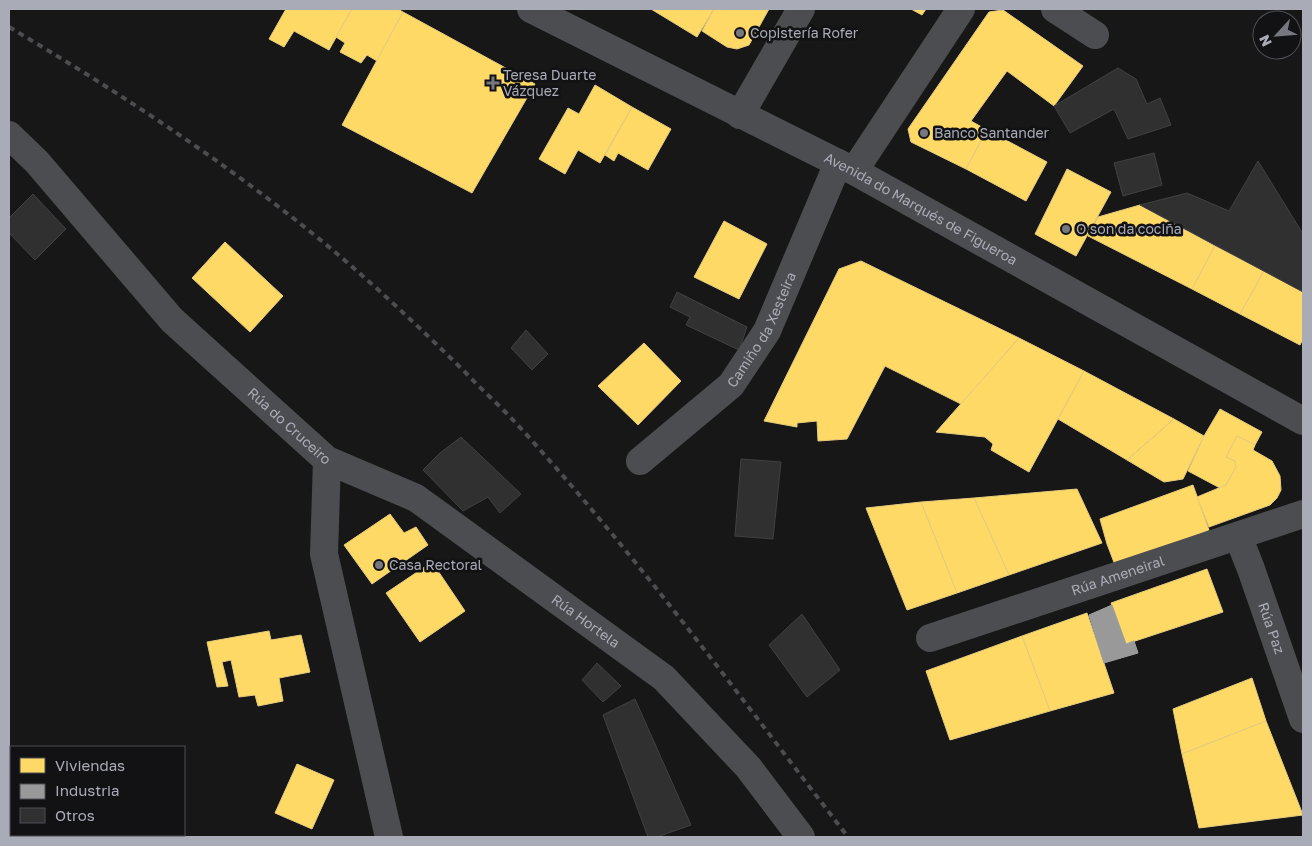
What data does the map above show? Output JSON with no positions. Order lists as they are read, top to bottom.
{
  "streets": {
    "street": [
      "Avenida do Marqués de Figueroa",
      "Camiño da Xesteira",
      "Rúa do Cruceiro",
      "Rúa Ameneiral",
      "Rúa Hortela",
      "Rúa Paz"
    ]
  },
  "crossings": [
    ["Avenida do Marqués de Figueroa", "Camiño da Xesteira"],
    ["Rúa do Cruceiro", "Rúa Hortela"],
    ["Rúa Ameneiral", "Rúa Paz"]
  ],
  "places": {
    "other": [
      "Copistería Rofer",
      "Banco Santander",
      "O son da cociña",
      "Casa Rectoral"
    ],
    "health": ["Teresa Duarte Vázquez"]
  },
  "legend": ["Viviendas", "Industria", "Otros"],
  "north": "bottom left"
}
